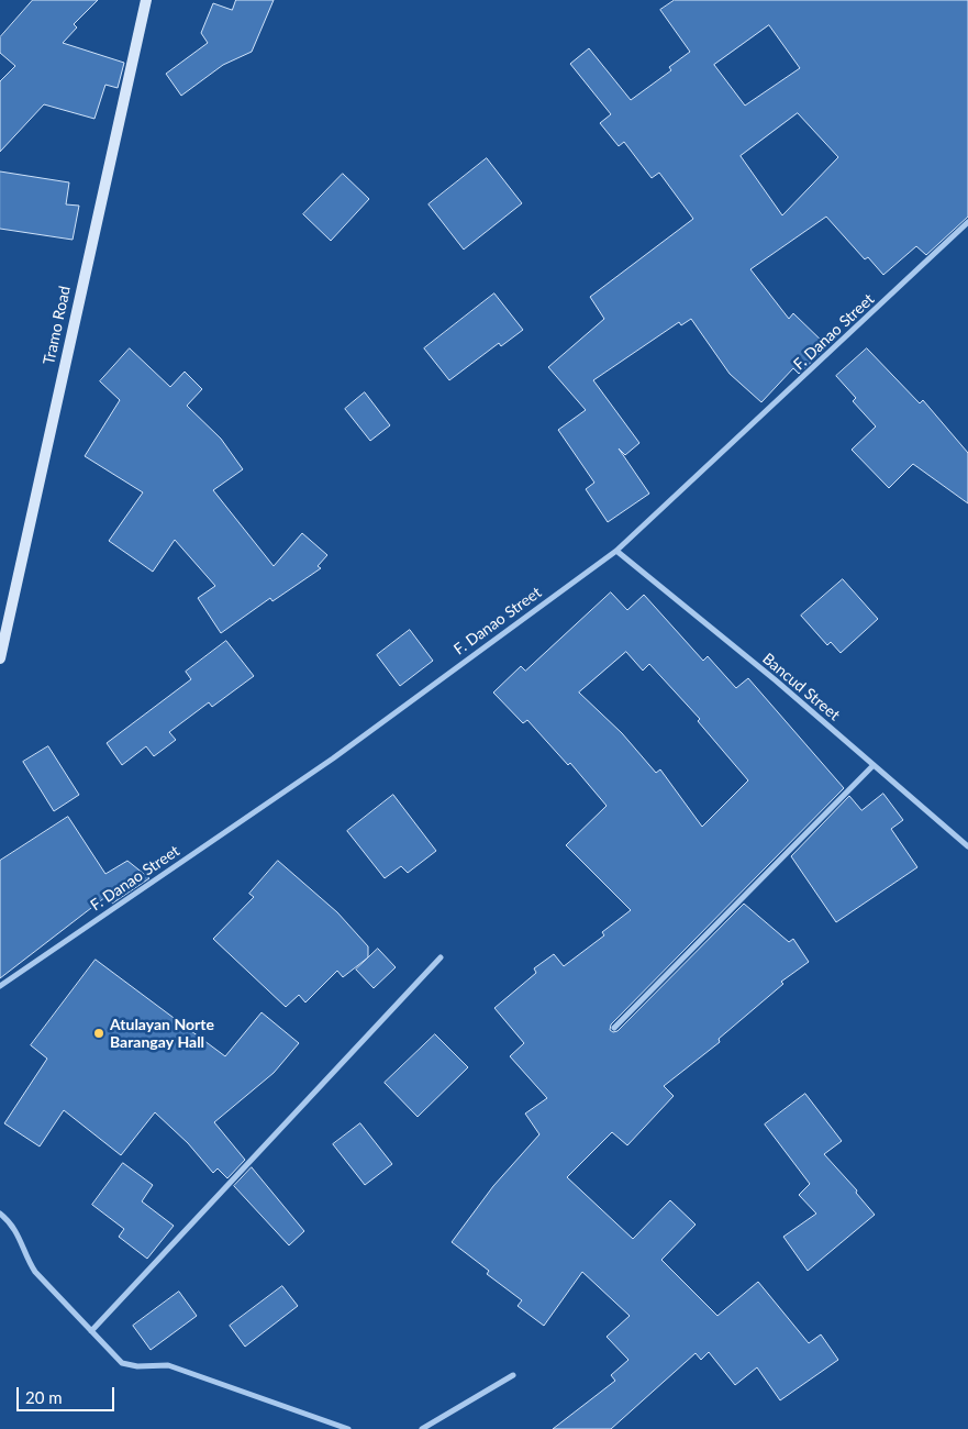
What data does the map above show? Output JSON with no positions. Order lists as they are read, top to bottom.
{
  "streets": {
    "main road": ["Tramo Road"],
    "street": ["F. Danao Street", "Bancud Street"]
  },
  "crossings": [
    ["F. Danao Street", "Bancud Street"]
  ],
  "places": ["Atulayan Norte Barangay Hall"],
  "scale_bar": "20 m"
}
